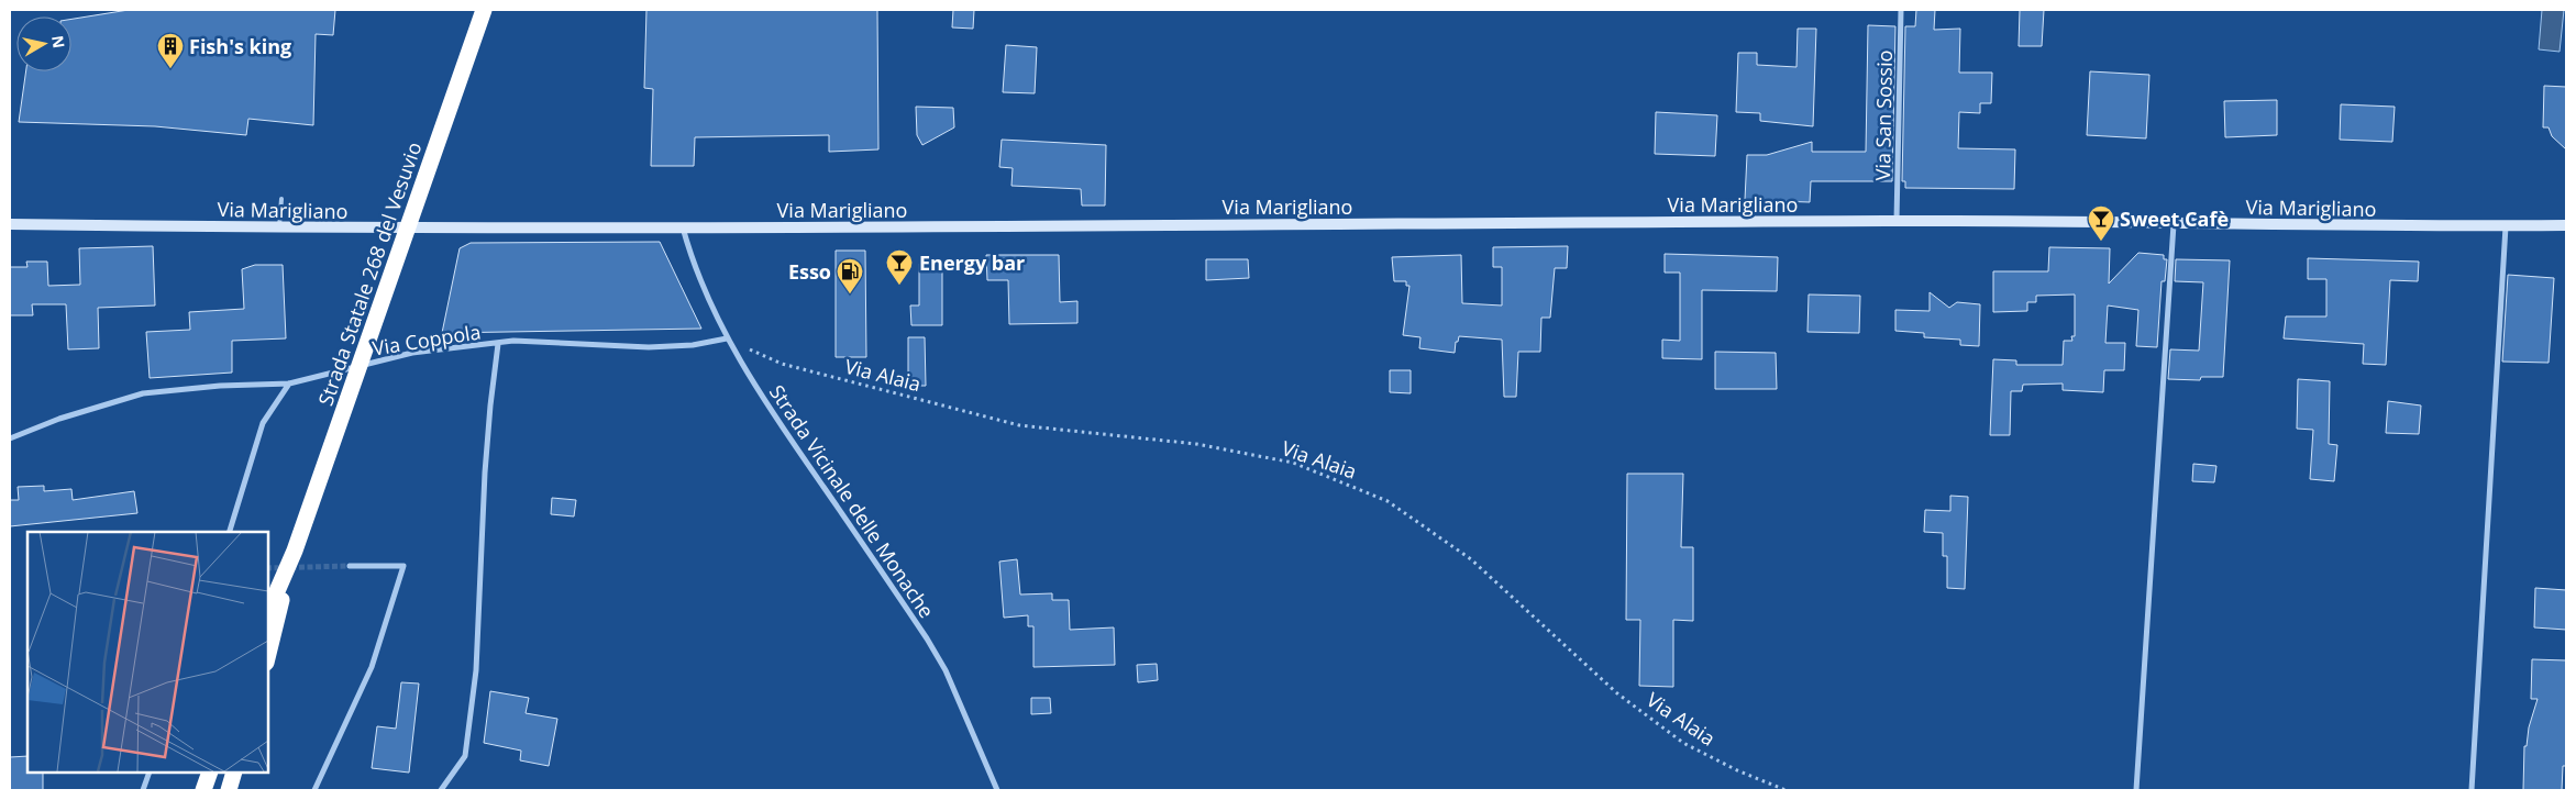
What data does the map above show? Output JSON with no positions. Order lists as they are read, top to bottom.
{
  "streets": {
    "highway": ["Strada Statale 268 del Vesuvio"],
    "street": [
      "Via San Sossio",
      "Via Marigliano",
      "Via Coppola",
      "Strada Vicinale delle Monache"
    ],
    "path": ["Via Alaia"]
  },
  "crossings": [
    ["Via San Sossio", "Via Marigliano"],
    ["Via Marigliano", "Strada Vicinale delle Monache"],
    ["Via Coppola", "Via Alaia"],
    ["Via Coppola", "Strada Vicinale delle Monache"],
    ["Via Alaia", "Strada Vicinale delle Monache"]
  ],
  "places": {
    "building": ["Fish's king"],
    "bar": ["Sweet Cafè", "Energy bar"],
    "fuel station": ["Esso"]
  },
  "north": "right"
}
